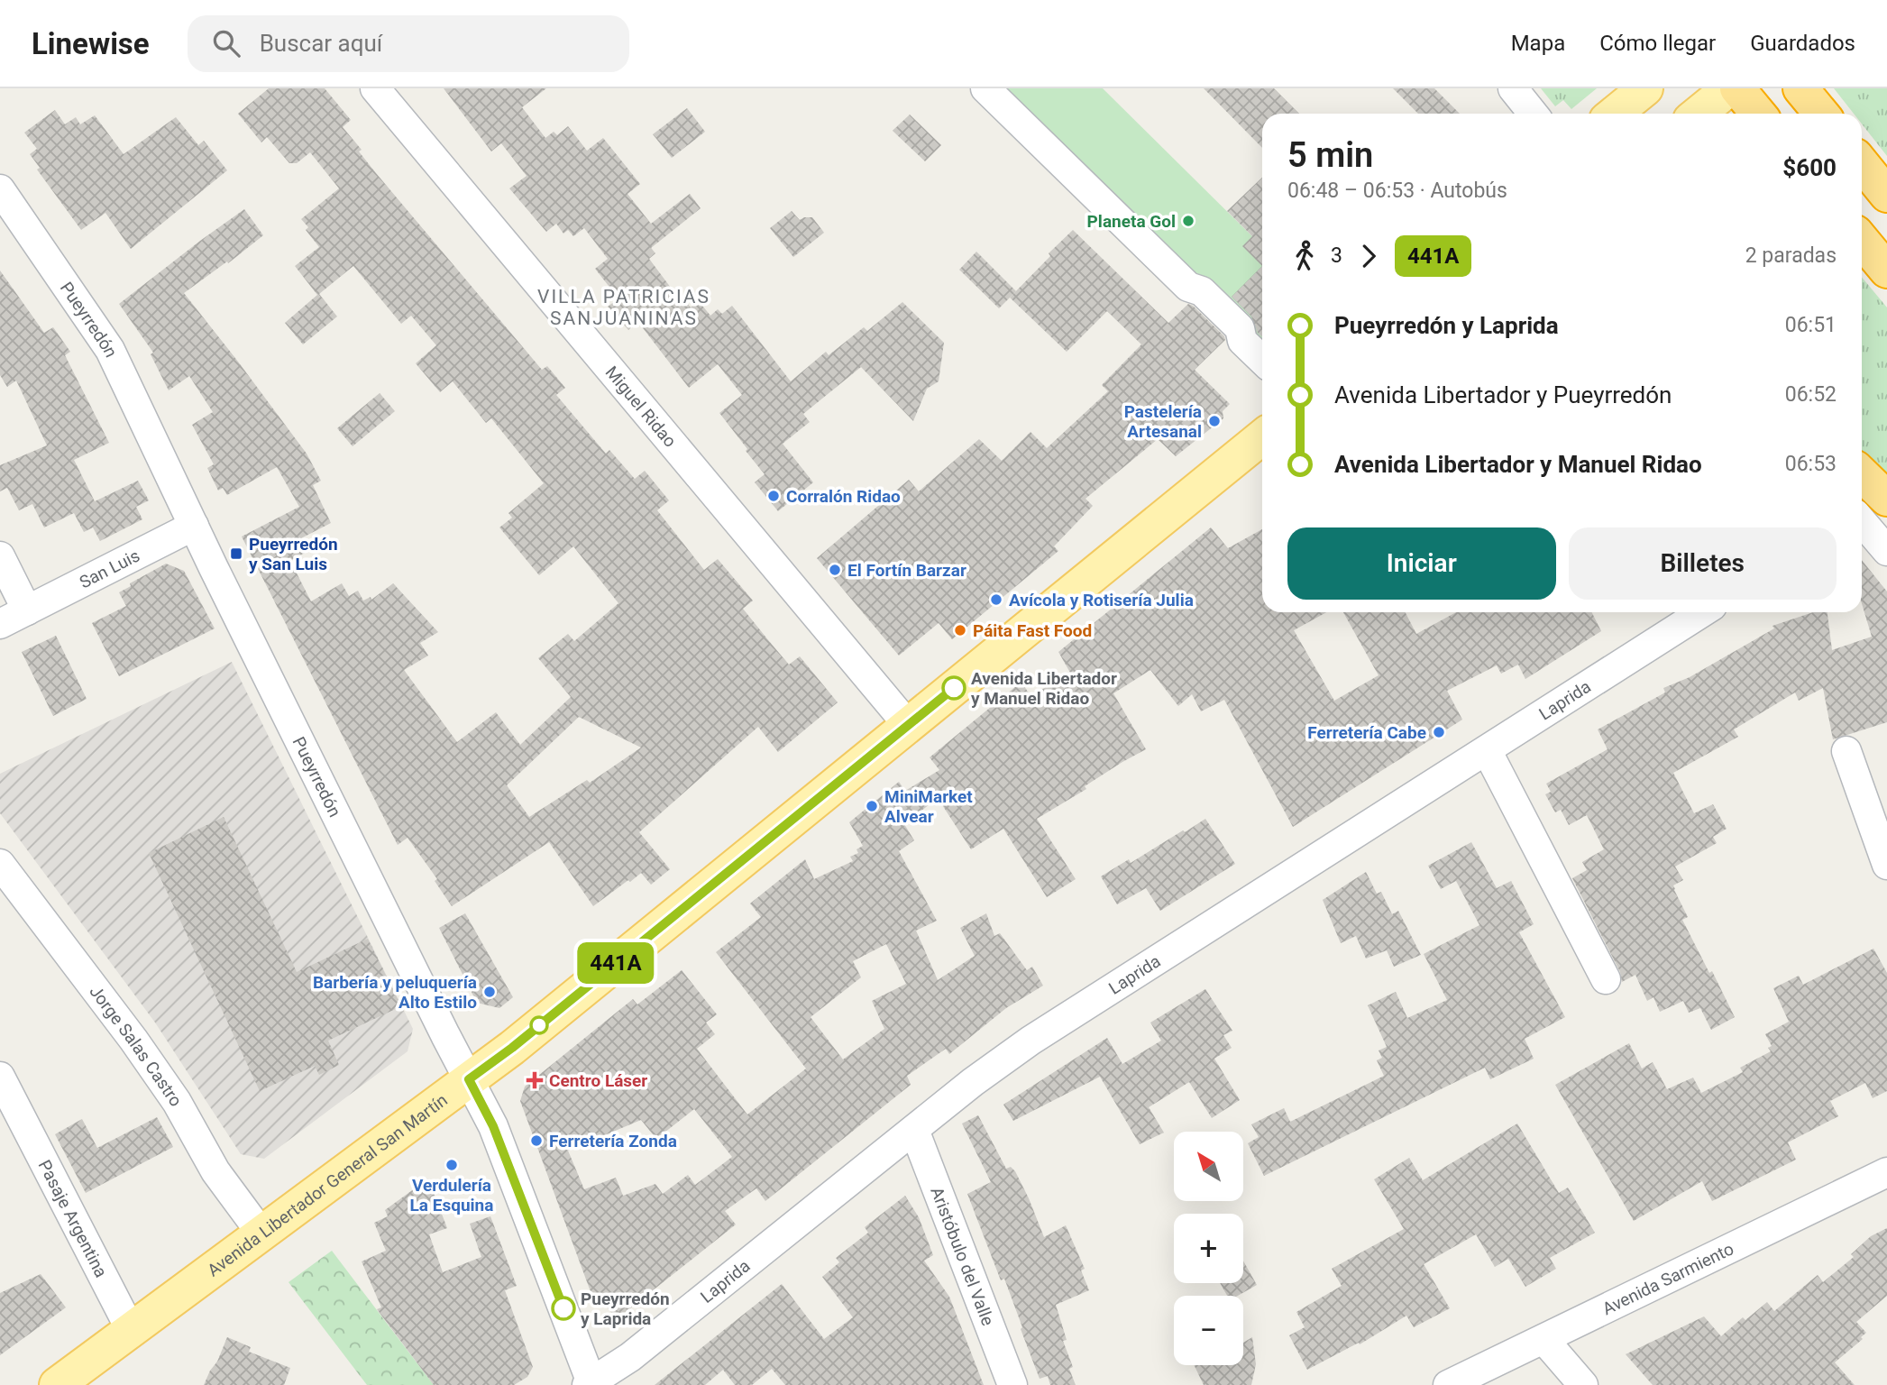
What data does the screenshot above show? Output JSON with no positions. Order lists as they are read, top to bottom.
{
  "streets": {
    "main road": ["Avenida Libertador General San Martín"],
    "street": [
      "Pueyrredón",
      "Miguel Ridao",
      "San Luis",
      "Laprida",
      "Jorge Salas Castro",
      "Pasaje Argentina",
      "Aristóbulo del Valle",
      "Avenida Sarmiento"
    ]
  },
  "crossings": [
    ["Pueyrredón", "San Luis"],
    ["Pueyrredón", "Laprida"],
    ["Pueyrredón", "Avenida Libertador General San Martín"],
    ["Miguel Ridao", "Avenida Libertador General San Martín"],
    ["Laprida", "Aristóbulo del Valle"],
    ["Jorge Salas Castro", "Avenida Libertador General San Martín"],
    ["Avenida Libertador General San Martín", "Pasaje Argentina"]
  ],
  "districts": ["VILLA PATRICIAS SANJUANINAS"],
  "places": {
    "other": [
      "Planeta Gol",
      "Pastelería Artesanal",
      "Corralón Ridao",
      "El Fortín Barzar",
      "Avícola y Rotisería Julia",
      "Páita Fast Food",
      "Avenida Libertador y Manuel Ridao",
      "Ferretería Cabe",
      "MiniMarket Alvear",
      "Barbería y peluquería Alto Estilo",
      "Ferretería Zonda",
      "Verdulería La Esquina",
      "Pueyrredón y Laprida"
    ],
    "transit": ["Pueyrredón y San Luis"],
    "health": ["Centro Láser"]
  },
  "lines": ["bus line 441A"],
  "north": "top left",
  "page": {
    "header": "Linewise",
    "search": "Buscar aquí",
    "nav": ["Mapa", "Cómo llegar", "Guardados"],
    "on_map": "441A",
    "heading": ["5 min", "06:48 – 06:53 · Autobús", "$600"],
    "legs": ["3", "441A", "2 paradas"],
    "list": [
      {
        "name": "Pueyrredón y Laprida",
        "value": "06:51"
      },
      {
        "name": "Avenida Libertador y Pueyrredón",
        "value": "06:52"
      },
      {
        "name": "Avenida Libertador y Manuel Ridao",
        "value": "06:53"
      }
    ],
    "buttons": ["Iniciar", "Billetes"],
    "map_buttons": ["+", "−"]
  }
}
